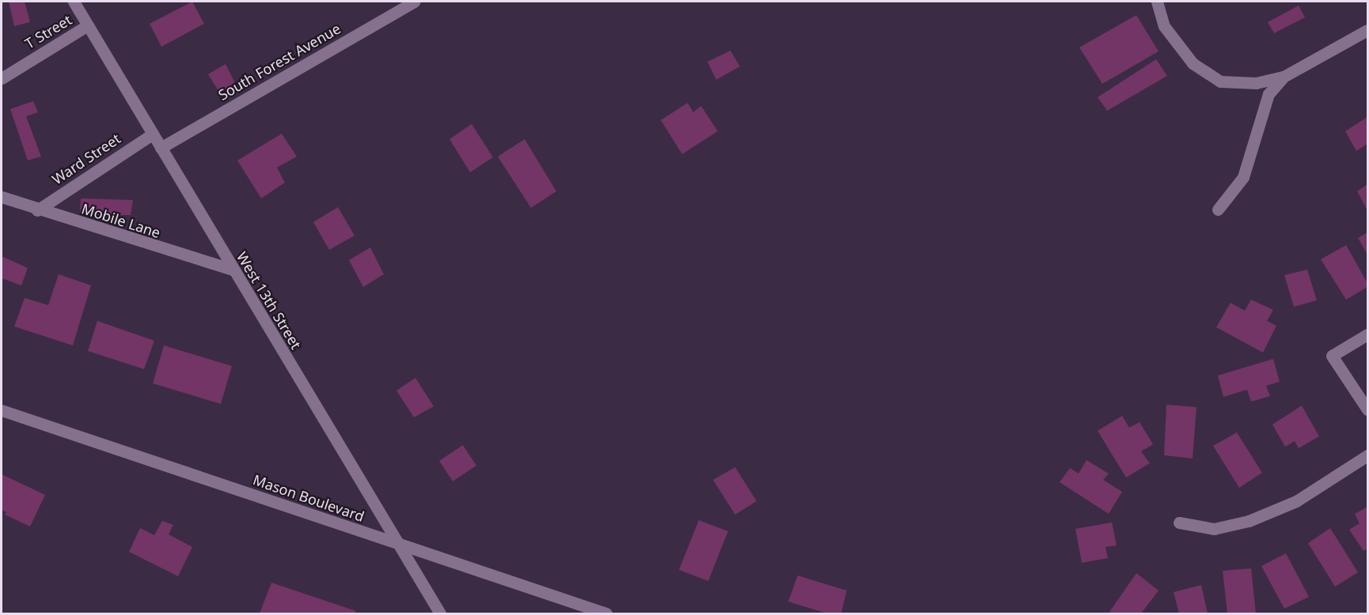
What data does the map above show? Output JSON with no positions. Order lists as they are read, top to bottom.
{
  "streets": {
    "street": [
      "T Street",
      "South Forest Avenue",
      "Ward Street",
      "Mobile Lane",
      "West 13th Street",
      "Mason Boulevard"
    ]
  },
  "crossings": [
    ["T Street", "West 13th Street"],
    ["South Forest Avenue", "West 13th Street"],
    ["Ward Street", "Mobile Lane"],
    ["Ward Street", "West 13th Street"],
    ["Mobile Lane", "West 13th Street"],
    ["West 13th Street", "Mason Boulevard"]
  ]
}
